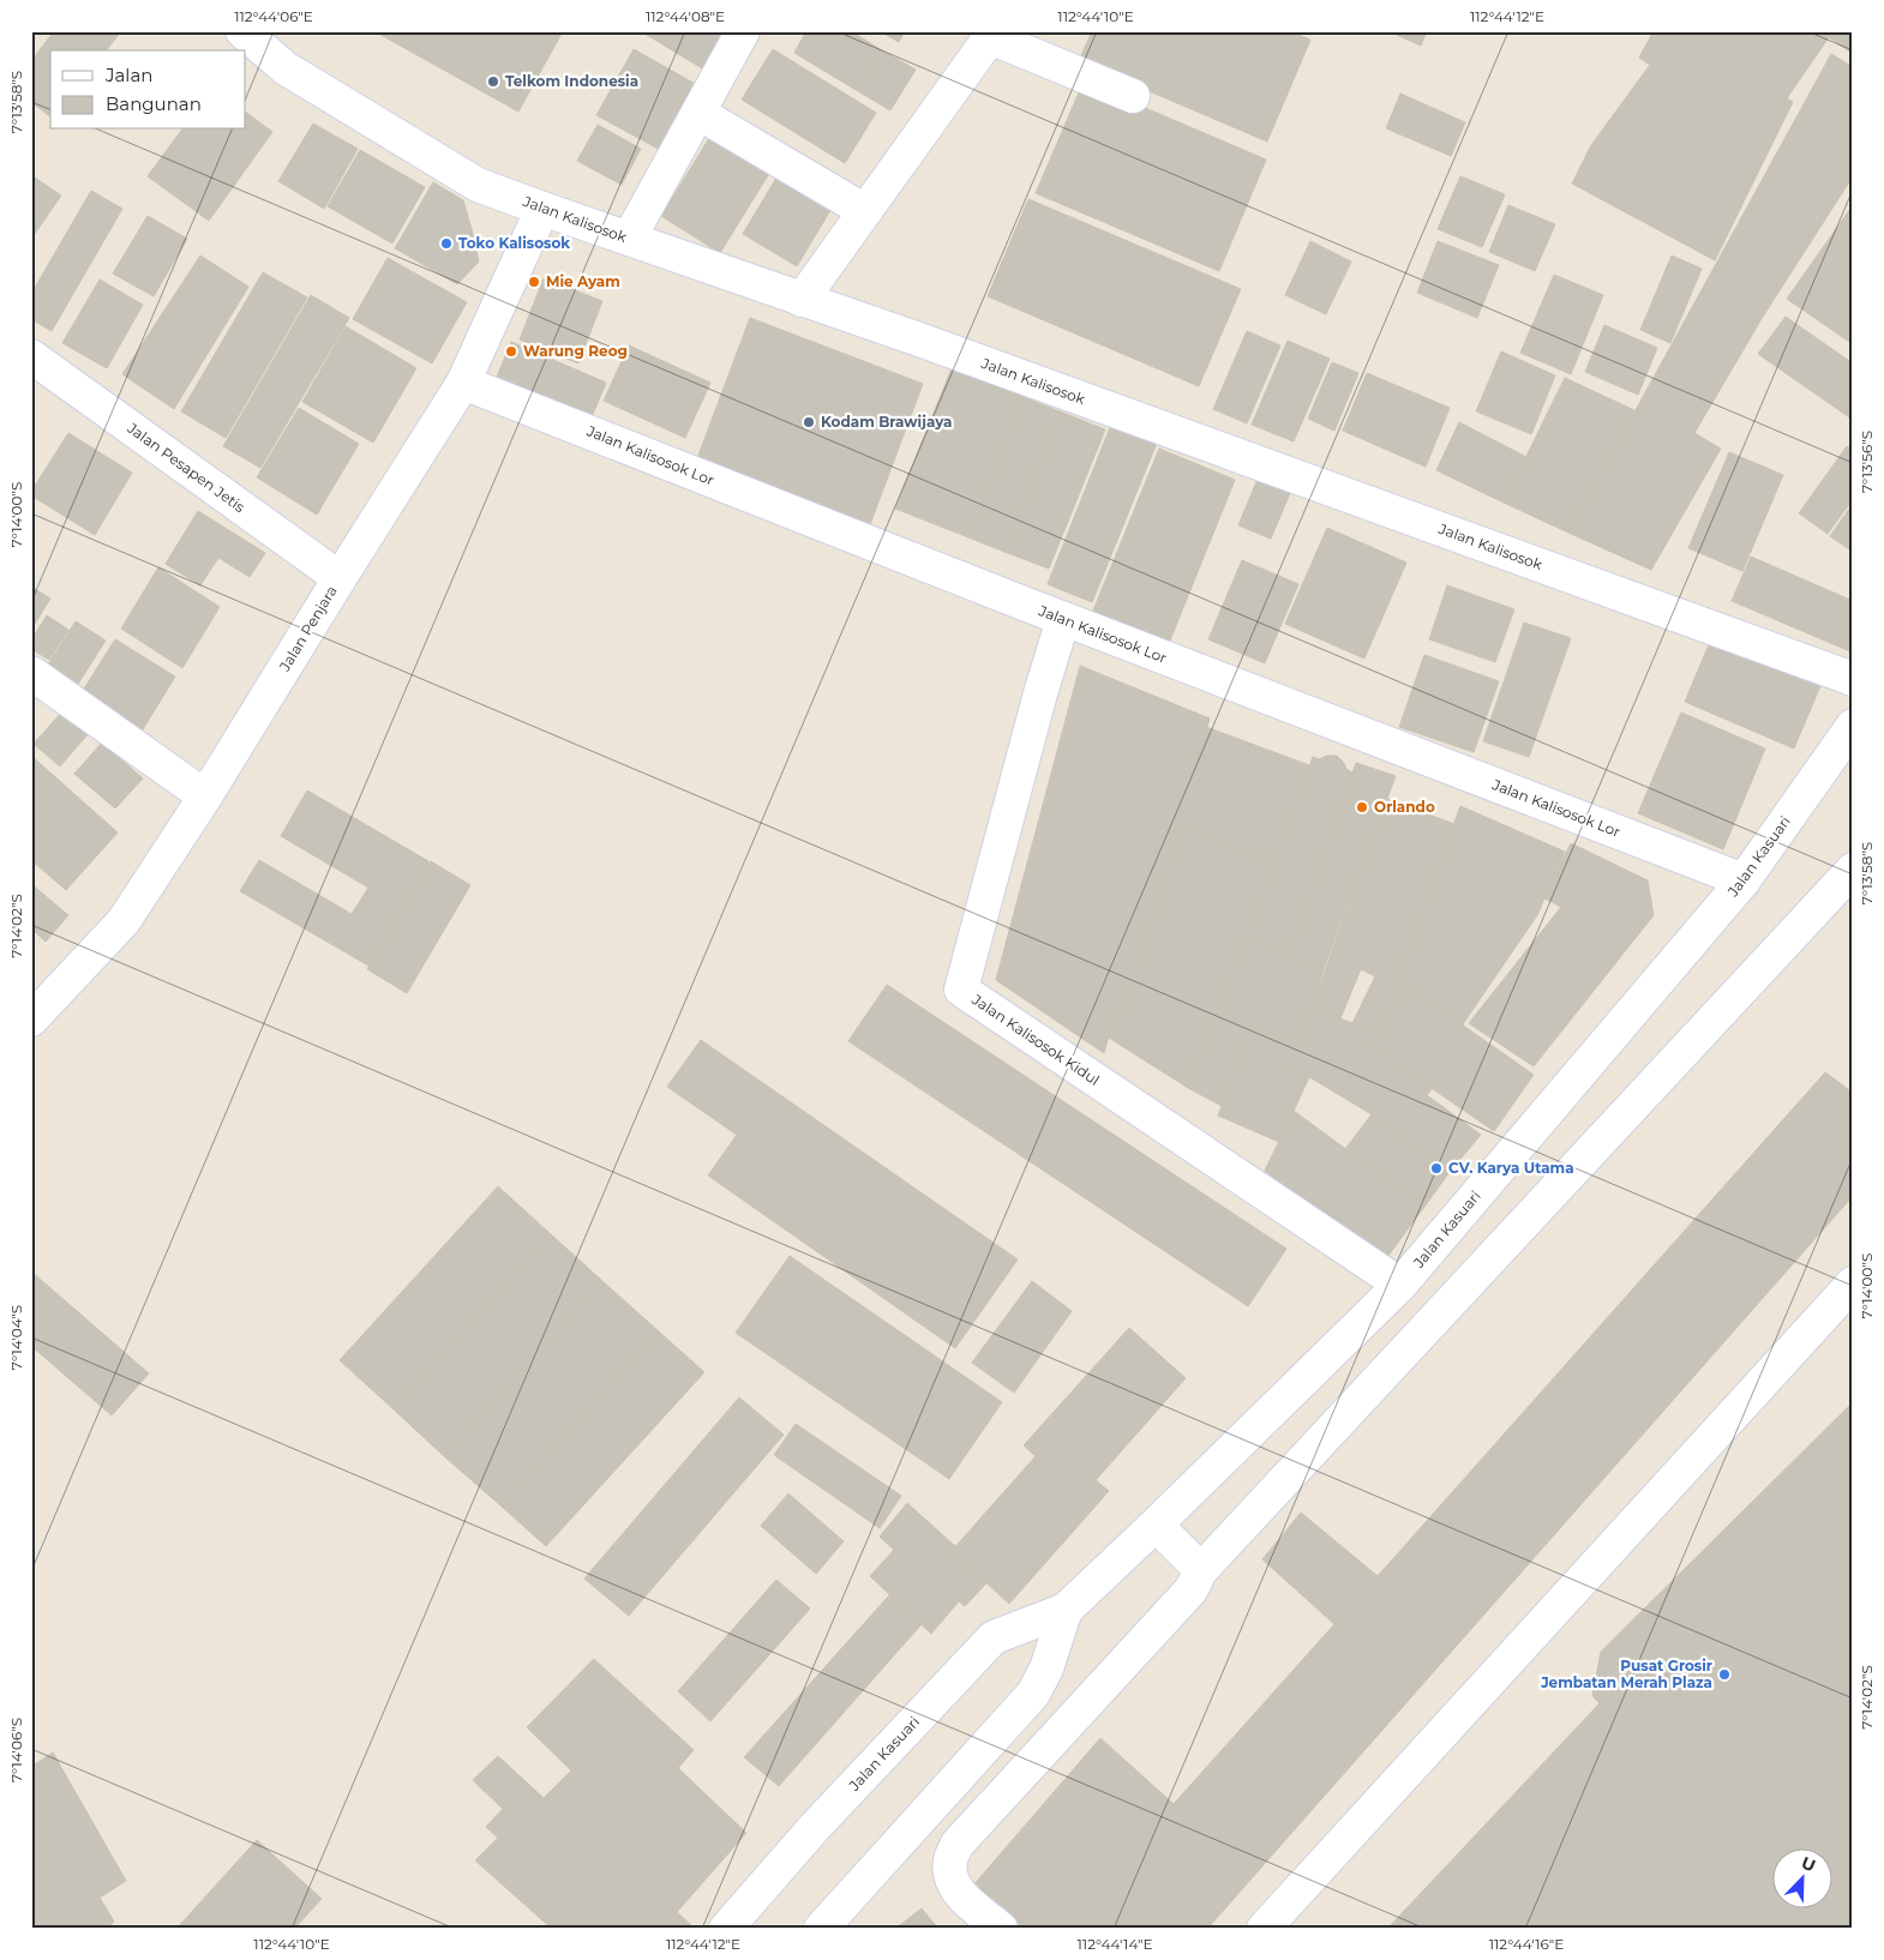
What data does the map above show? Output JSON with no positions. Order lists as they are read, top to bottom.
{
  "streets": {
    "street": [
      "Jalan Kalisosok",
      "Jalan Kalisosok Lor",
      "Jalan Pesapen Jetis",
      "Jalan Penjara",
      "Jalan Kasuari",
      "Jalan Kalisosok Kidul"
    ]
  },
  "crossings": [
    ["Jalan Kalisosok", "Jalan Penjara"],
    ["Jalan Kalisosok Lor", "Jalan Penjara"],
    ["Jalan Kalisosok Lor", "Jalan Kasuari"],
    ["Jalan Kalisosok Lor", "Jalan Kalisosok Kidul"],
    ["Jalan Pesapen Jetis", "Jalan Penjara"],
    ["Jalan Kasuari", "Jalan Kalisosok Kidul"]
  ],
  "places": [
    "Telkom Indonesia",
    "Toko Kalisosok",
    "Mie Ayam",
    "Warung Reog",
    "Kodam Brawijaya",
    "Orlando",
    "CV. Karya Utama",
    "Pusat Grosir Jembatan Merah Plaza"
  ],
  "legend": ["Jalan", "Bangunan"],
  "north": "top right",
  "coordinates": [
    "112°44'06\"E",
    "112°44'08\"E",
    "112°44'10\"E",
    "112°44'12\"E",
    "7°13'58\"S",
    "7°13'56\"S",
    "7°14'00\"S",
    "7°14'02\"S",
    "7°14'04\"S",
    "7°14'06\"S",
    "112°44'14\"E",
    "112°44'16\"E"
  ]
}
